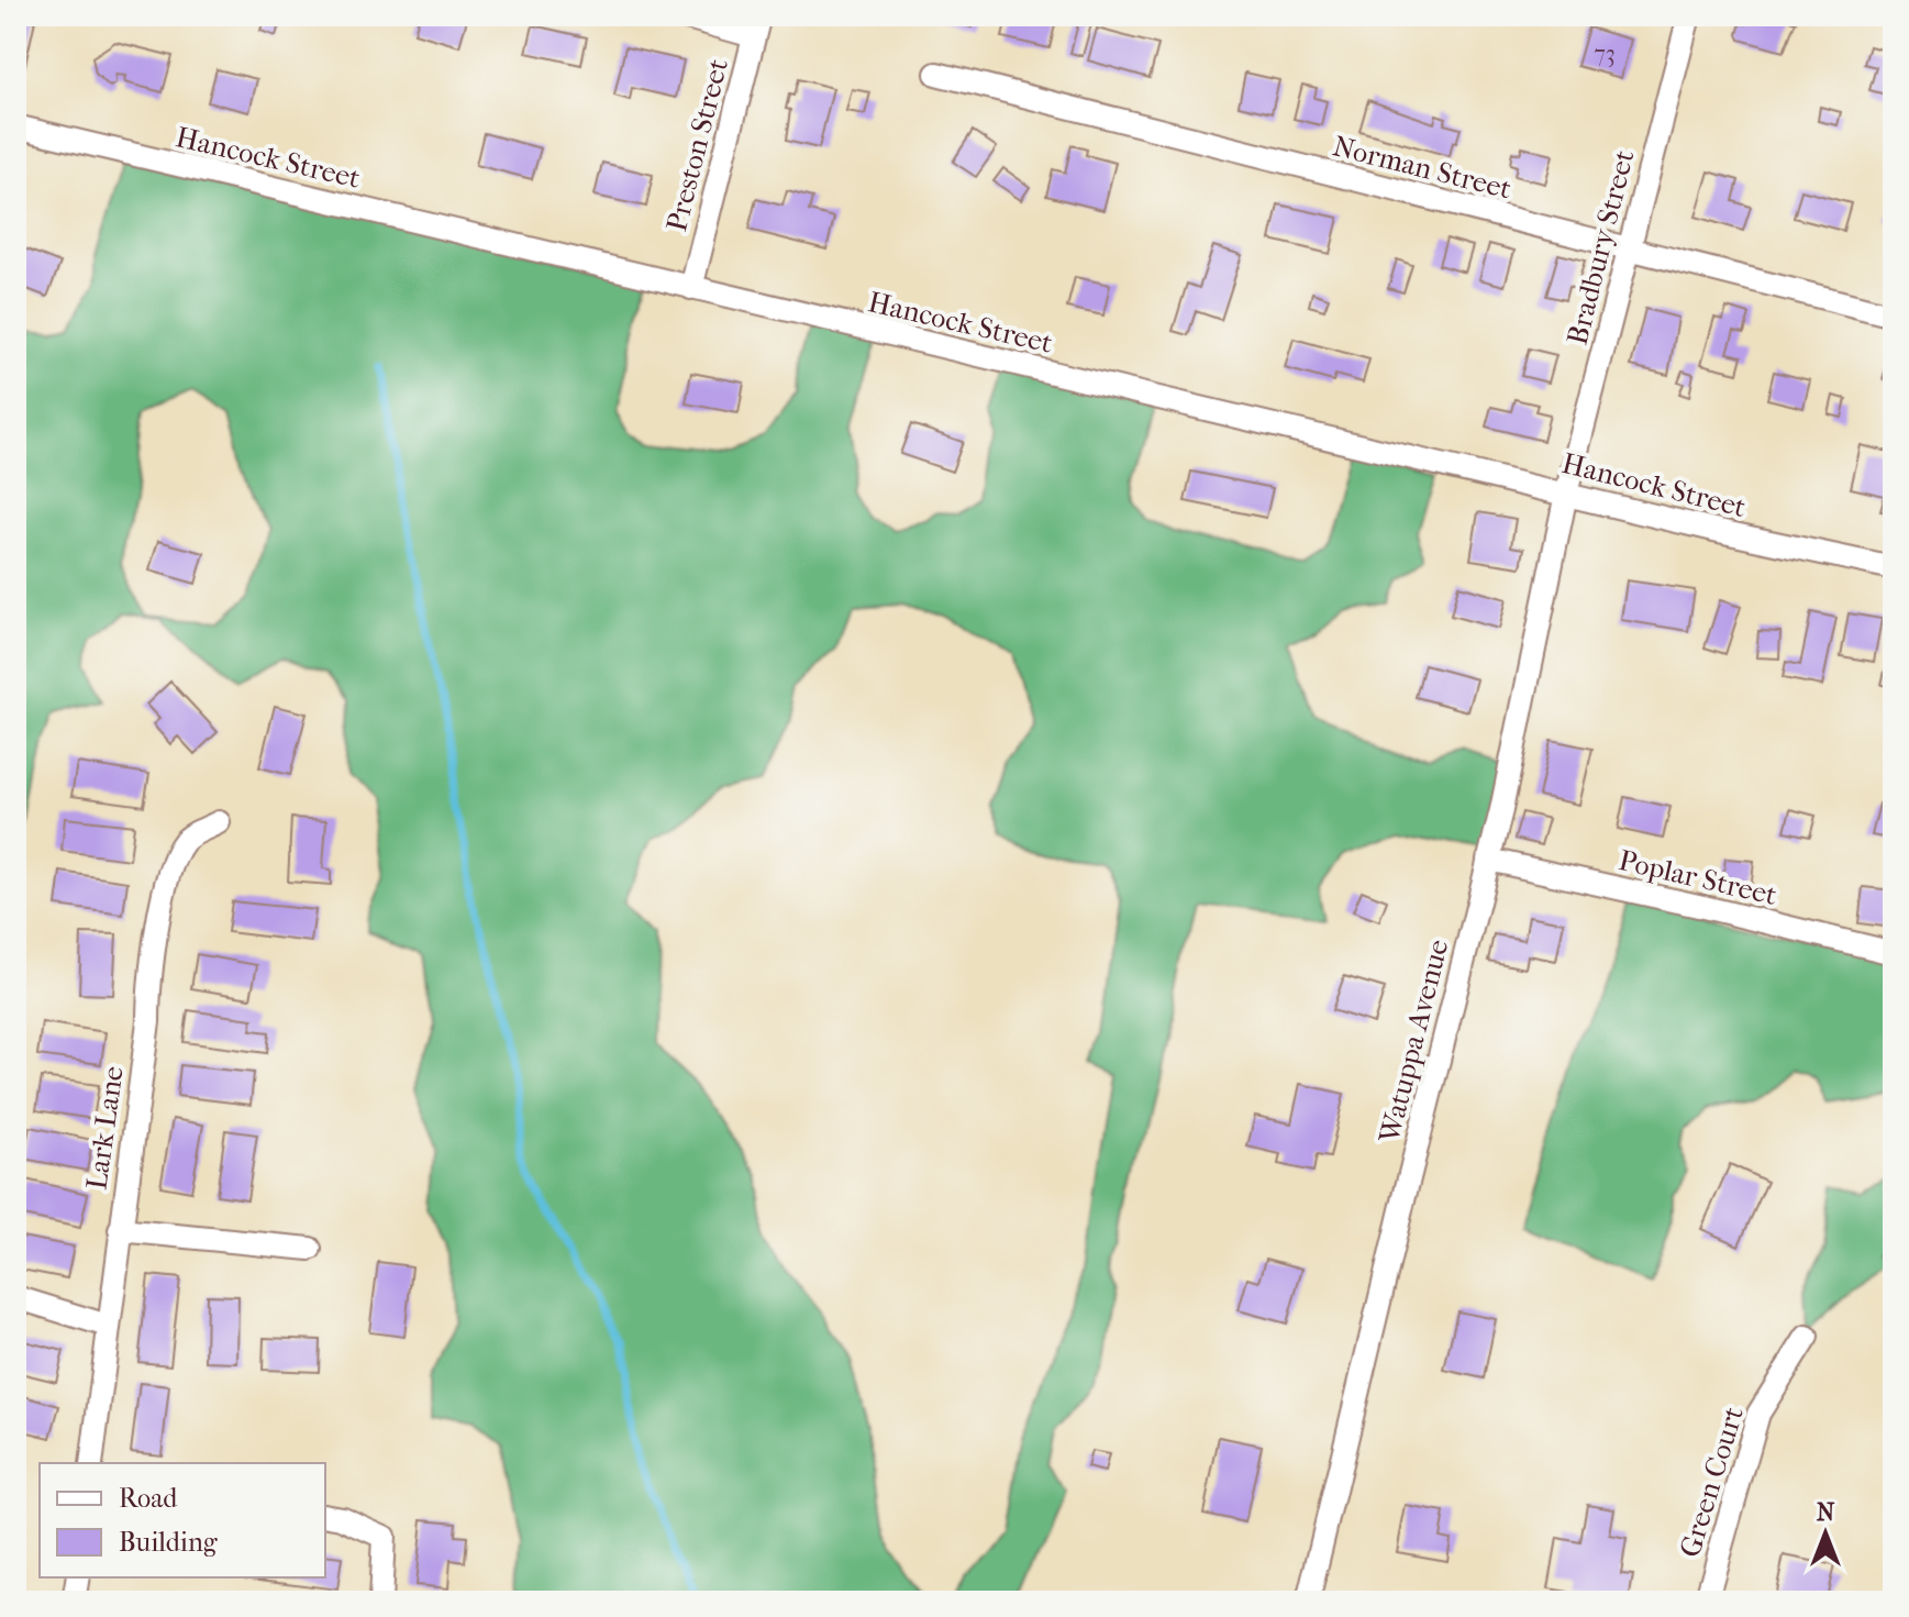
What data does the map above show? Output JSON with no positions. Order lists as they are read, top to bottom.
{
  "streets": {
    "street": [
      "Preston Street",
      "Hancock Street",
      "Norman Street",
      "Bradbury Street",
      "Poplar Street",
      "Watuppa Avenue",
      "Lark Lane",
      "Green Court"
    ]
  },
  "crossings": [
    ["Preston Street", "Hancock Street"],
    ["Hancock Street", "Bradbury Street"],
    ["Hancock Street", "Watuppa Avenue"],
    ["Norman Street", "Bradbury Street"],
    ["Bradbury Street", "Watuppa Avenue"],
    ["Poplar Street", "Watuppa Avenue"]
  ],
  "house_numbers": ["73"],
  "legend": ["Road", "Building"],
  "north": "top"
}
